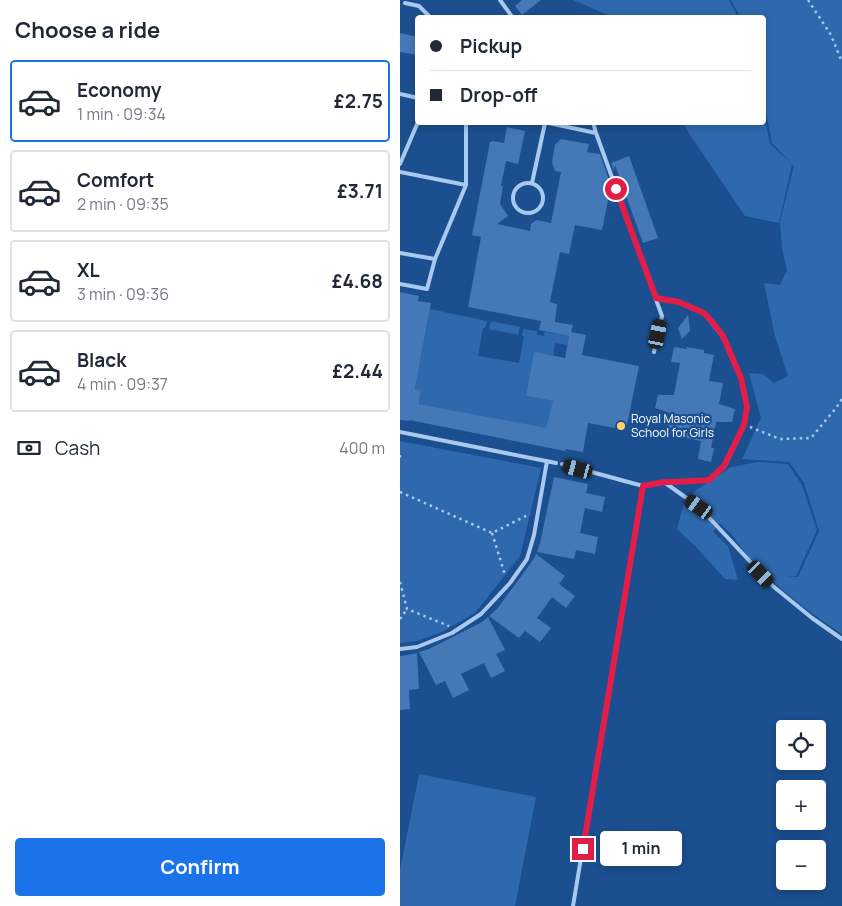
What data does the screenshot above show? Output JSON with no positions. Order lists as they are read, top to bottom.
{
  "places": ["Royal Masonic School for Girls"],
  "page": {
    "heading": "Choose a ride",
    "banner": ["Pickup", "Drop-off"],
    "list": [
      {
        "name": "Economy",
        "note": "1 min · 09:34",
        "value": "£2.75"
      },
      {
        "name": "Comfort",
        "note": "2 min · 09:35",
        "value": "£3.71"
      },
      {
        "name": "XL",
        "note": "3 min · 09:36",
        "value": "£4.68"
      },
      {
        "name": "Black",
        "note": "4 min · 09:37",
        "value": "£2.44"
      }
    ],
    "pay": ["Cash", "400 m"],
    "map_buttons": ["+", "−"],
    "buttons": "Confirm",
    "bubble": "1 min"
  }
}
